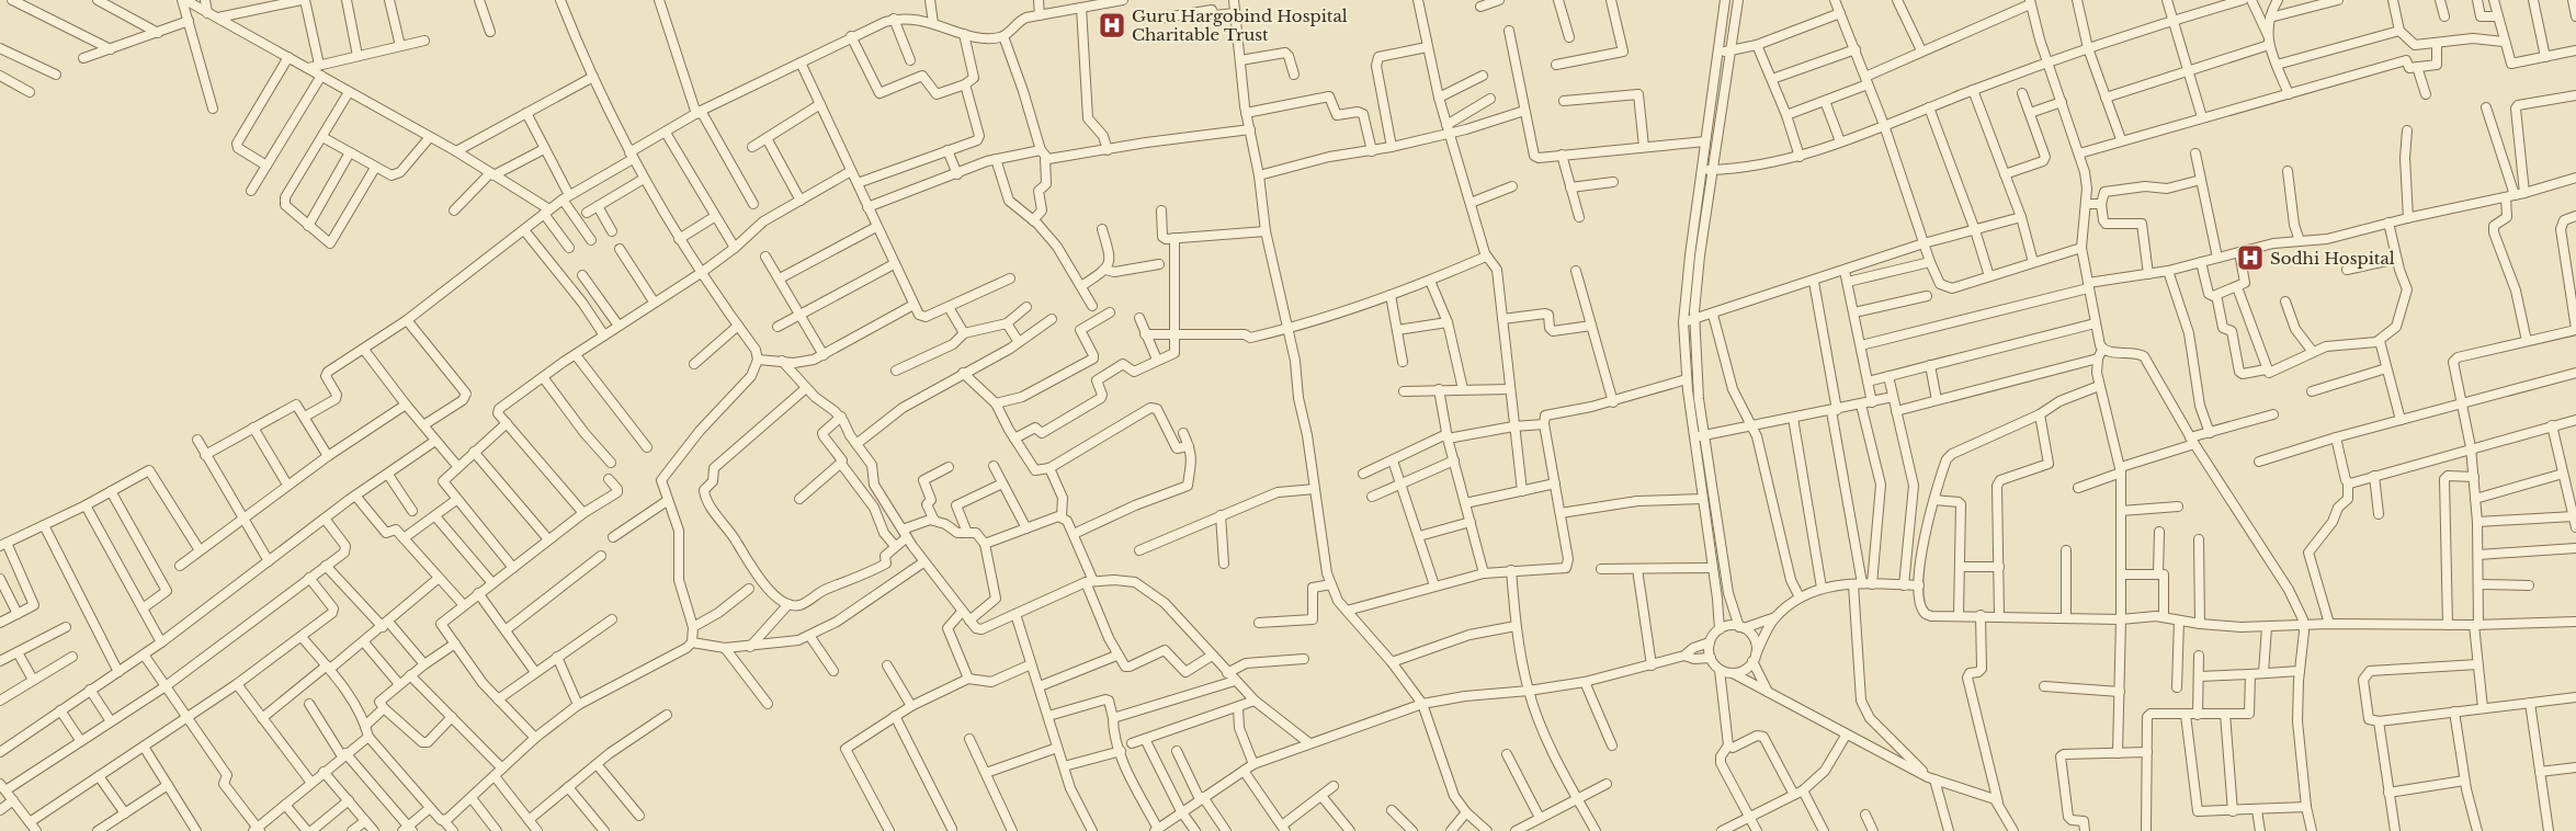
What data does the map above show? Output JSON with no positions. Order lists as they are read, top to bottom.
{
  "places": {
    "hospital": ["Guru Hargobind Hospital Charitable Trust", "Sodhi Hospital"]
  }
}
